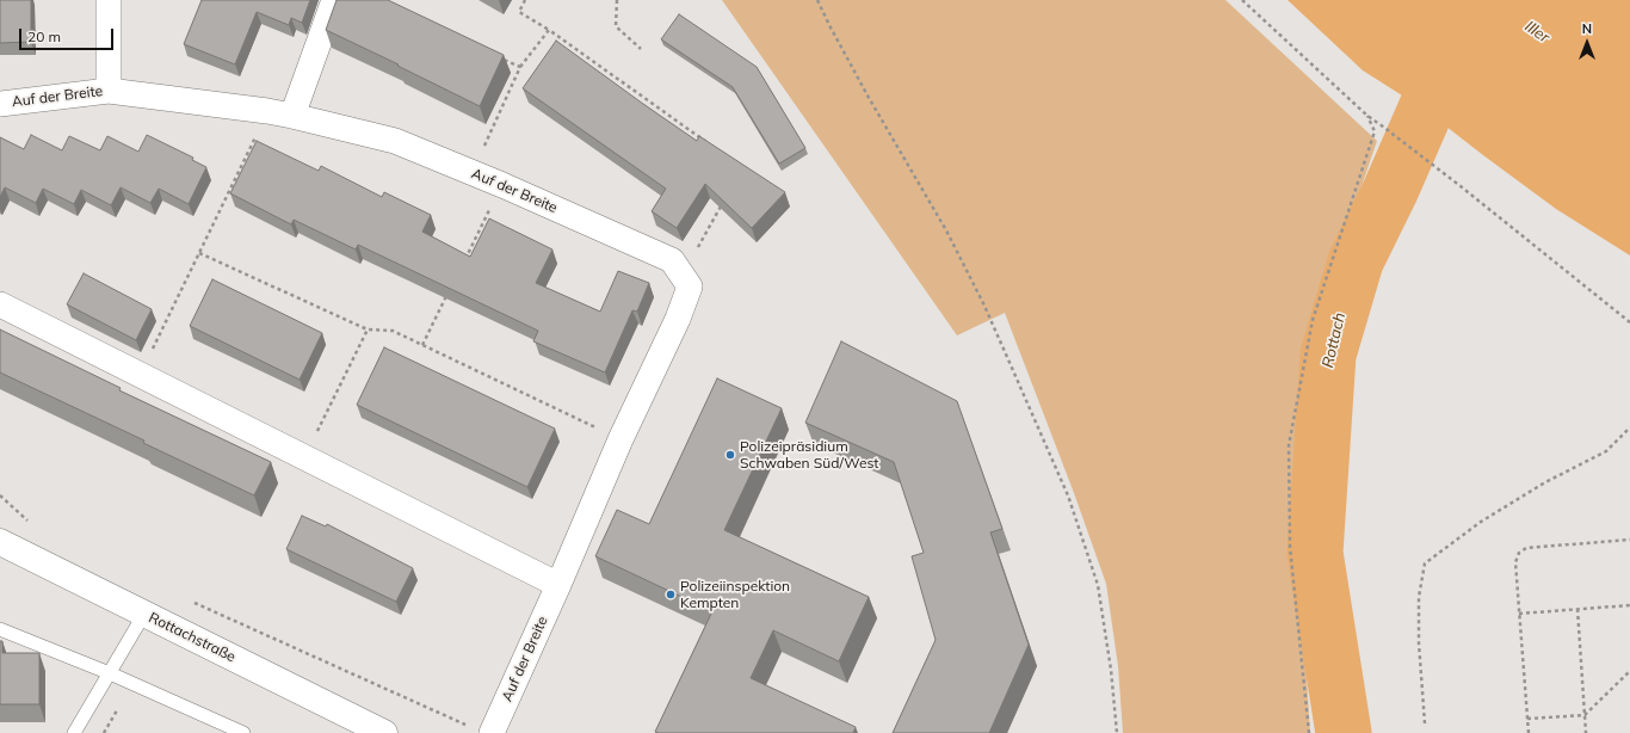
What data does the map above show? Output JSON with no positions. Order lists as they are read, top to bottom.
{
  "streets": {
    "main road": ["Rottachstraße"],
    "street": ["Auf der Breite"]
  },
  "water": ["Iller", "Rottach"],
  "places": ["Polizeipräsidium Schwaben Süd/West", "Polizeiinspektion Kempten"],
  "scale_bar": "20 m",
  "north": "top"
}
